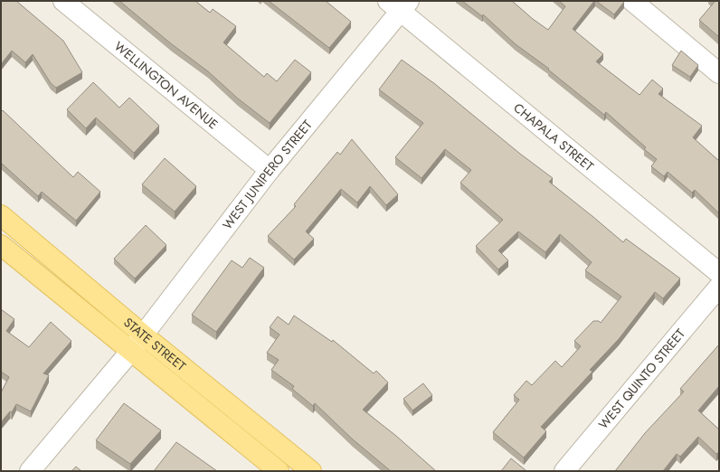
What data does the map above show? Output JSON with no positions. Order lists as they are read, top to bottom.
{
  "streets": {
    "main road": ["STATE STREET"],
    "street": [
      "WELLINGTON AVENUE",
      "CHAPALA STREET",
      "WEST JUNIPERO STREET",
      "WEST QUINTO STREET"
    ]
  },
  "crossings": [
    ["WELLINGTON AVENUE", "WEST JUNIPERO STREET"],
    ["CHAPALA STREET", "WEST JUNIPERO STREET"],
    ["WEST JUNIPERO STREET", "STATE STREET"]
  ]
}
